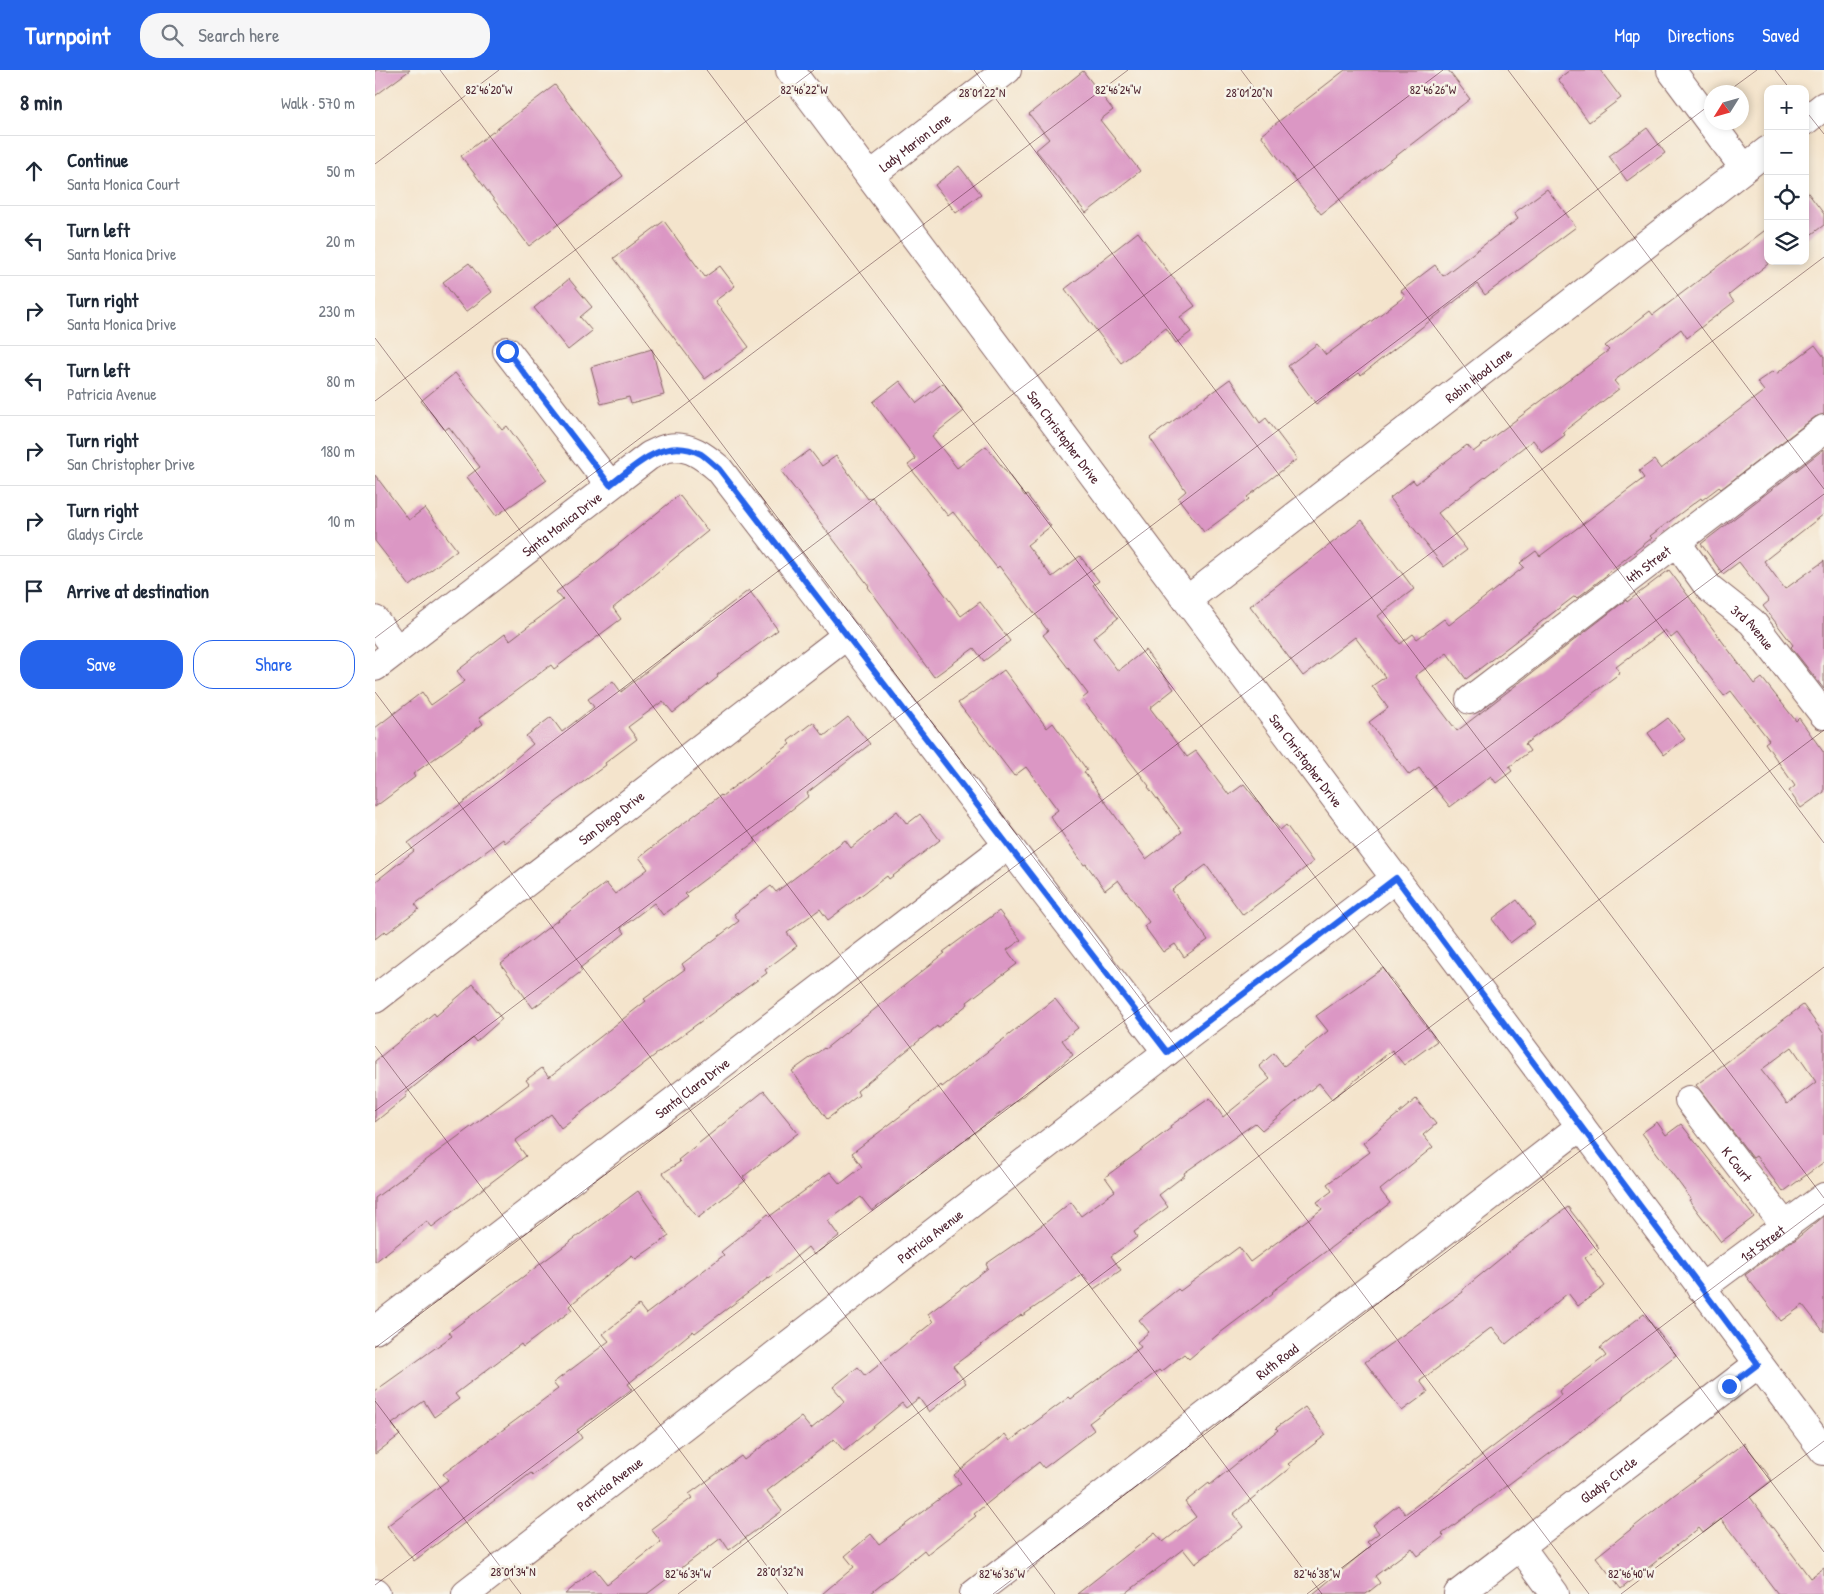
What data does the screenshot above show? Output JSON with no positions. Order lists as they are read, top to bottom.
{
  "streets": {
    "street": [
      "Lady Marion Lane",
      "Robin Hood Lane",
      "San Christopher Drive",
      "Santa Monica Drive",
      "4th Street",
      "3rd Avenue",
      "San Diego Drive",
      "Santa Clara Drive",
      "K Court",
      "Patricia Avenue",
      "1st Street",
      "Ruth Road",
      "Gladys Circle"
    ]
  },
  "crossings": [
    ["Lady Marion Lane", "San Christopher Drive"],
    ["Robin Hood Lane", "San Christopher Drive"],
    ["San Christopher Drive", "Patricia Avenue"],
    ["San Christopher Drive", "1st Street"],
    ["San Christopher Drive", "Ruth Road"],
    ["San Christopher Drive", "Gladys Circle"],
    ["Santa Monica Drive", "San Diego Drive"],
    ["Santa Monica Drive", "Santa Clara Drive"],
    ["Santa Monica Drive", "Patricia Avenue"],
    ["4th Street", "3rd Avenue"],
    ["K Court", "1st Street"]
  ],
  "north": "bottom left",
  "page": {
    "header": "Turnpoint",
    "search": "Search here",
    "nav": ["Map", "Directions", "Saved"],
    "heading": ["8 min", "Walk · 570 m"],
    "map_buttons": ["+", "−"],
    "list": [
      ["Continue", "Santa Monica Court", "50 m"],
      ["Turn left", "Santa Monica Drive", "20 m"],
      ["Turn right", "Santa Monica Drive", "230 m"],
      ["Turn left", "Patricia Avenue", "80 m"],
      ["Turn right", "San Christopher Drive", "180 m"],
      ["Turn right", "Gladys Circle", "10 m"],
      "Arrive at destination"
    ],
    "buttons": ["Save", "Share"]
  },
  "coordinates": [
    "82°46'24\"W",
    "82°46'26\"W",
    "82°46'20\"W",
    "82°46'22\"W",
    "28°01'22\"N",
    "28°01'20\"N",
    "28°01'34\"N",
    "28°01'32\"N",
    "82°46'34\"W",
    "82°46'36\"W",
    "82°46'38\"W",
    "82°46'40\"W"
  ]
}
